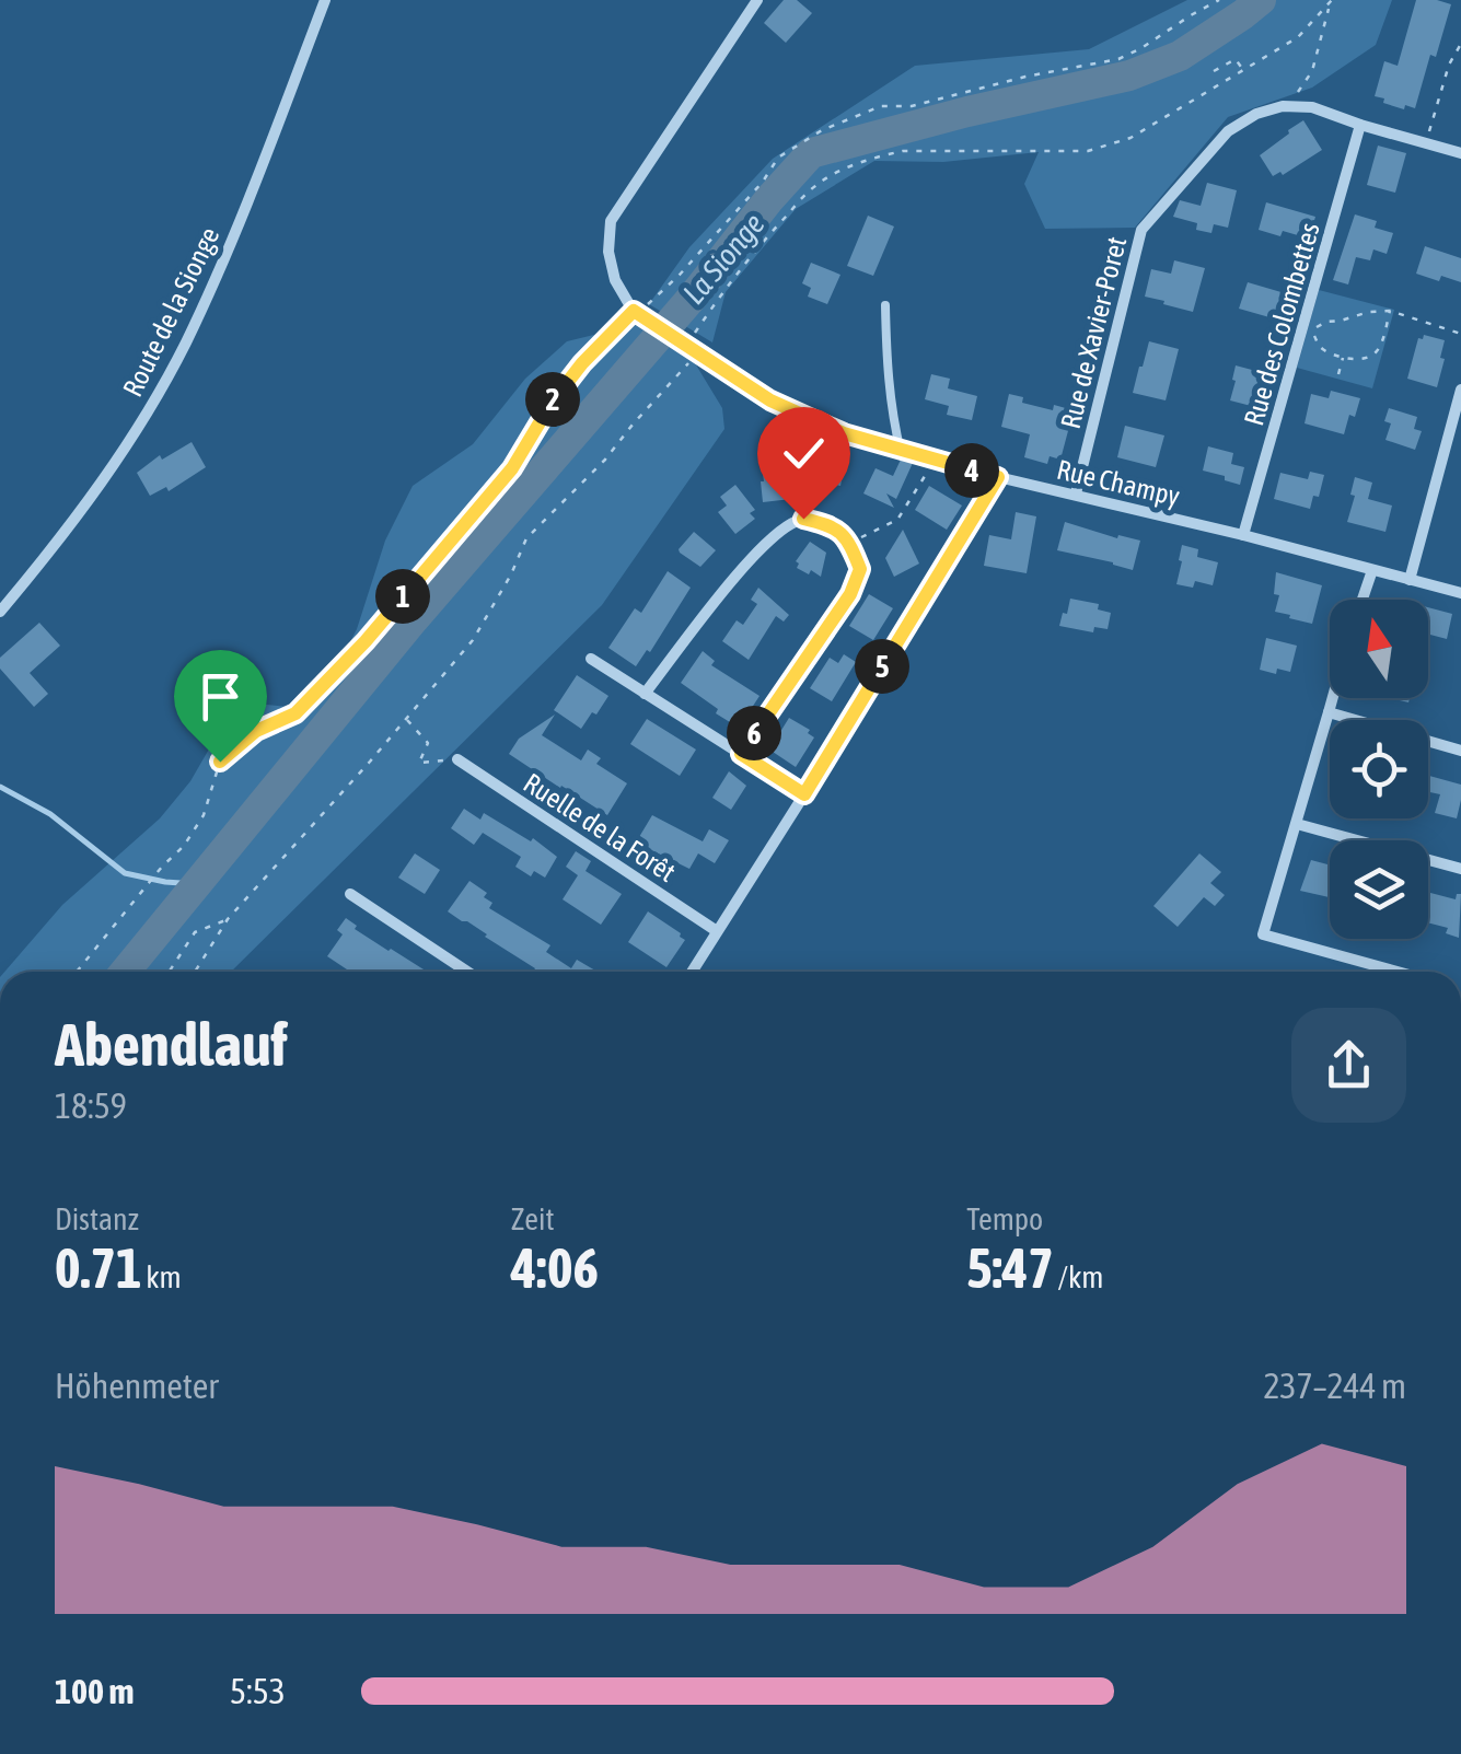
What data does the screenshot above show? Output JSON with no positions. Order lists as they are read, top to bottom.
{
  "streets": {
    "street": [
      "Route de la Sionge",
      "Rue des Colombettes",
      "Rue de Xavier-Poret",
      "Rue Champy",
      "Ruelle de la Forêt"
    ]
  },
  "crossings": [
    ["Rue des Colombettes", "Rue de Xavier-Poret"],
    ["Rue des Colombettes", "Rue Champy"],
    ["Rue de Xavier-Poret", "Rue Champy"]
  ],
  "water": ["La Sionge"],
  "north": "top",
  "page": {
    "pins": [
      "2",
      "4",
      "1",
      "5",
      "6"
    ],
    "heading": ["Abendlauf", "18:59"],
    "stats": [
      ["Distanz", "0.71 km"],
      ["Zeit", "4:06"],
      ["Tempo", "5:47 /km"]
    ],
    "chart": ["Höhenmeter", "237–244 m"],
    "list": [
      {
        "name": "100 m",
        "note": "5:53"
      }
    ]
  }
}
